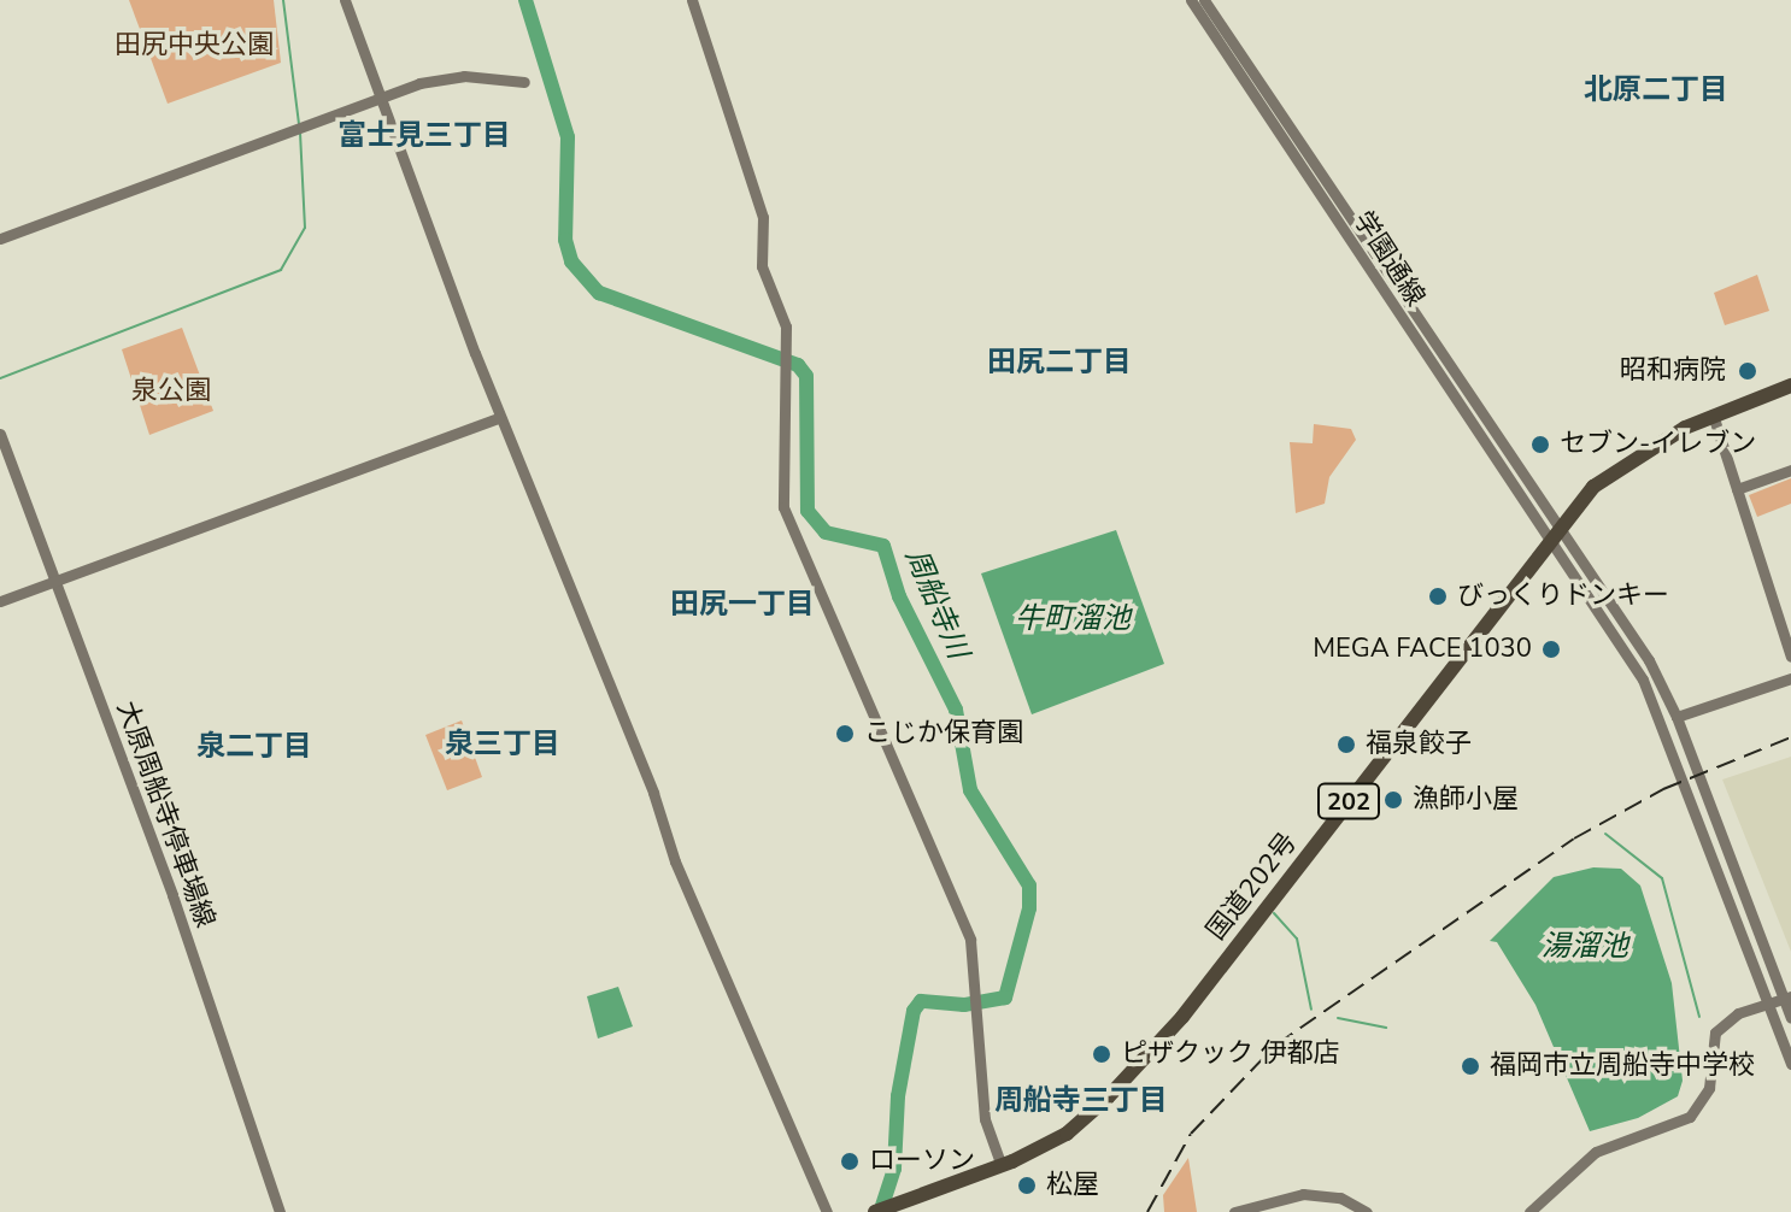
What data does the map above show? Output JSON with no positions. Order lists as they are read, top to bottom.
{
  "streets": {
    "highway": ["202", "国道202号"],
    "street": ["学園通線", "大原周船寺停車場線"]
  },
  "crossings": [
    ["学園通線", "国道202号"]
  ],
  "districts": [
    "北原二丁目",
    "富士見三丁目",
    "田尻二丁目",
    "田尻一丁目",
    "泉三丁目",
    "泉二丁目",
    "周船寺三丁目"
  ],
  "water": ["周船寺川", "牛町溜池", "湯溜池"],
  "parks": ["田尻中央公園", "泉公園"],
  "places": [
    "昭和病院",
    "セブン-イレブン",
    "びっくりドンキー",
    "MEGA FACE 1030",
    "こじか保育園",
    "福泉餃子",
    "漁師小屋",
    "ピザクック 伊都店",
    "福岡市立周船寺中学校",
    "ローソン",
    "松屋"
  ]
}
